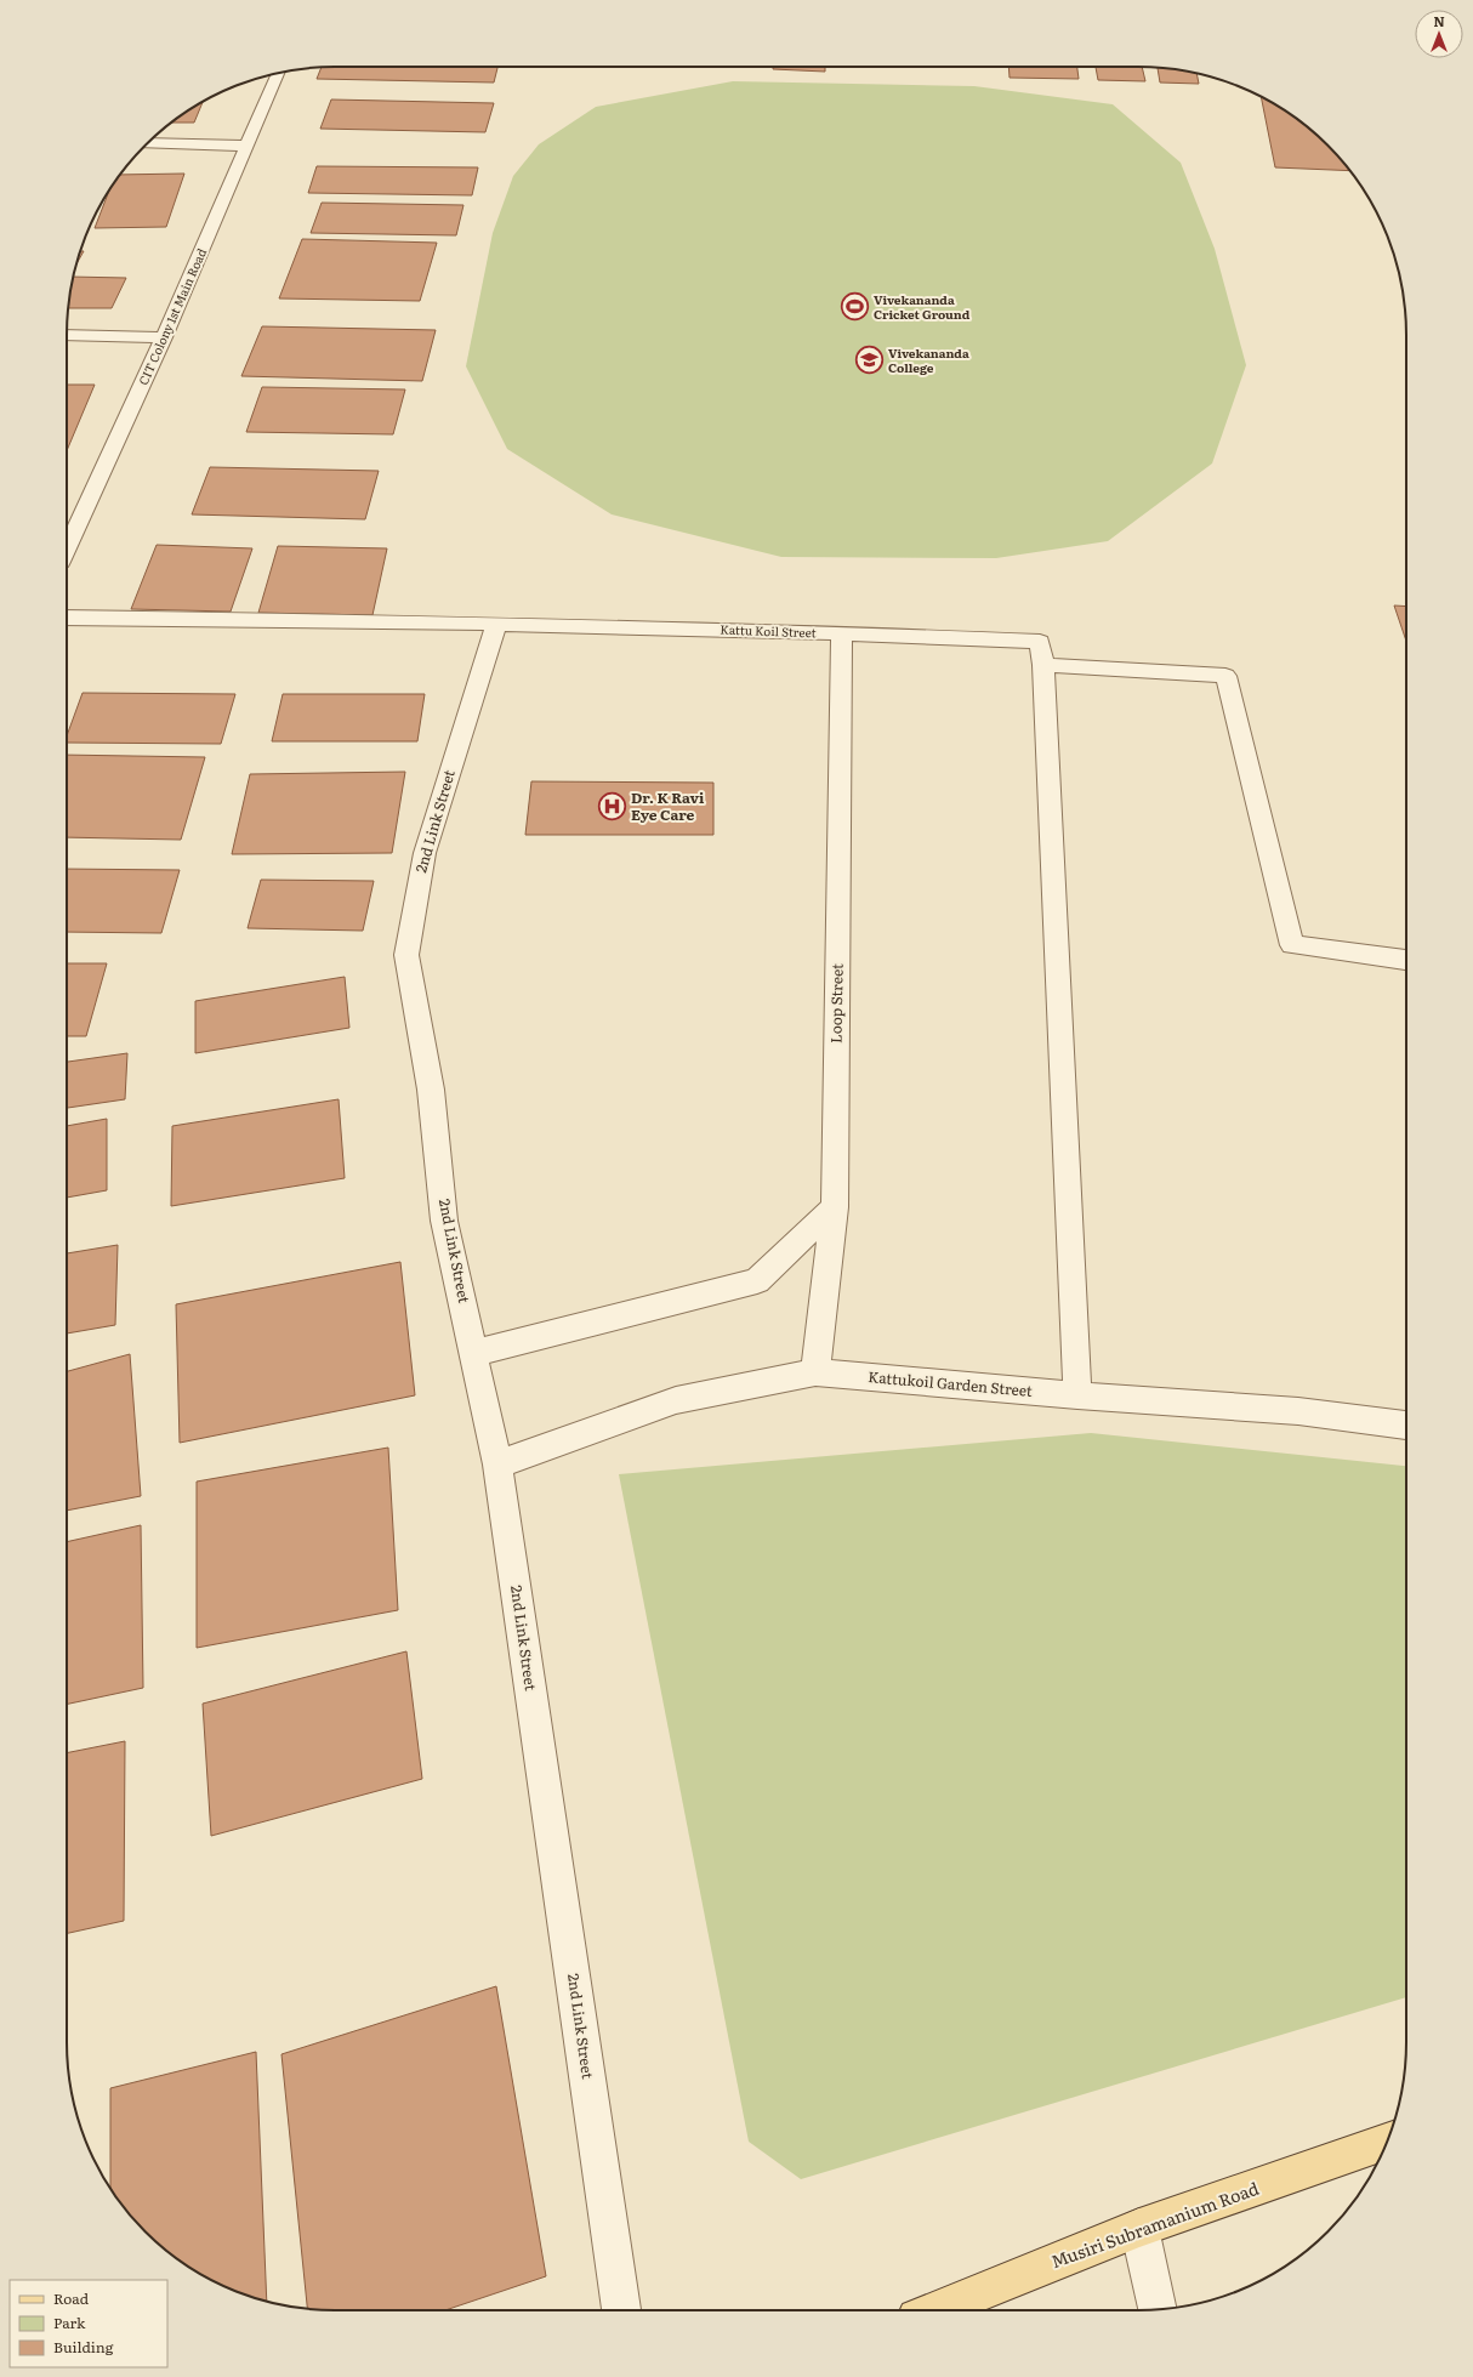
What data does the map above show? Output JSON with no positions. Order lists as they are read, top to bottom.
{
  "streets": {
    "main road": ["Musiri Subramanium Road"],
    "street": [
      "CIT Colony 1st Main Road",
      "Kattu Koil Street",
      "2nd Link Street",
      "Loop Street",
      "Kattukoil Garden Street"
    ]
  },
  "crossings": [
    ["Kattu Koil Street", "2nd Link Street"],
    ["Kattu Koil Street", "Loop Street"],
    ["2nd Link Street", "Kattukoil Garden Street"],
    ["Loop Street", "Kattukoil Garden Street"]
  ],
  "places": {
    "sports": ["Vivekananda Cricket Ground"],
    "school or university": ["Vivekananda College"],
    "hospital": ["Dr. K Ravi Eye Care"]
  },
  "legend": ["Road", "Park", "Building"],
  "north": "top"
}
